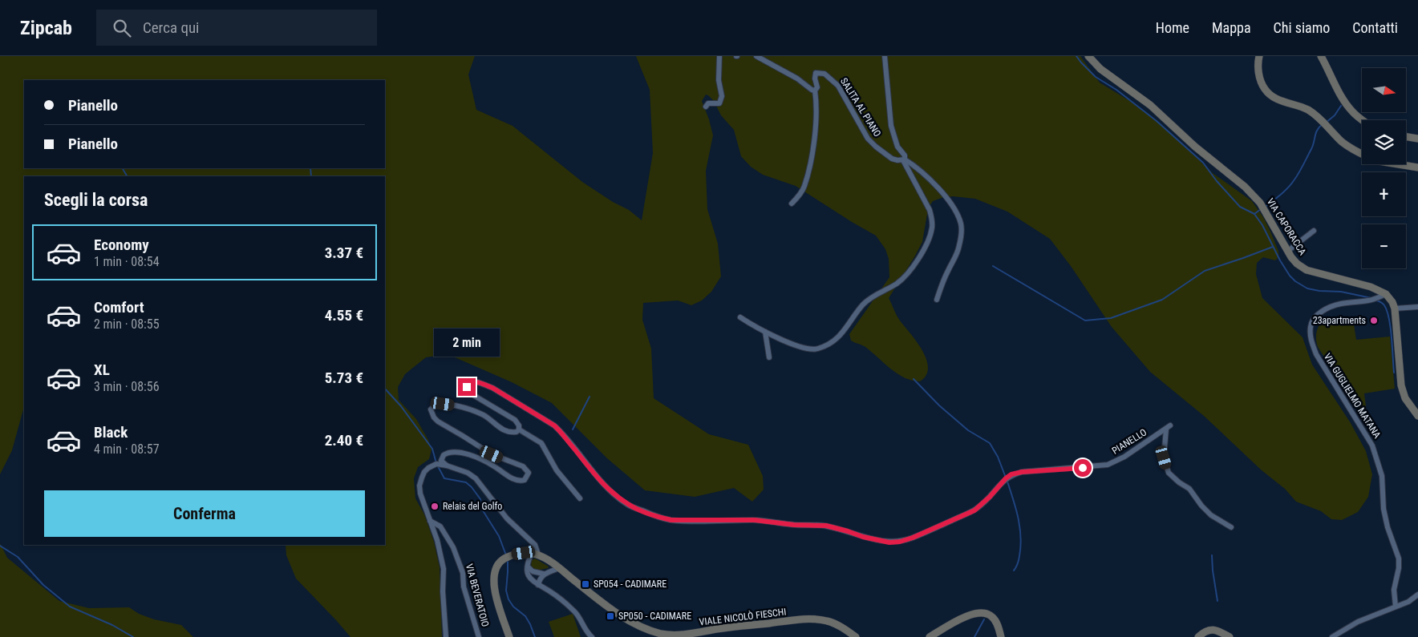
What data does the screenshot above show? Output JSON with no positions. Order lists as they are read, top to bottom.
{
  "streets": {
    "main road": ["VIA CAPORACCA", "VIALE NICOLÒ FIESCHI"],
    "street": [
      "SALITA AL PIANO",
      "VIA GUGLIELMO MATANA",
      "PIANELLO",
      "VIA BEVERATOIO"
    ]
  },
  "crossings": [
    ["VIA CAPORACCA", "VIA GUGLIELMO MATANA"]
  ],
  "places": {
    "other": ["23apartments", "Relais del Golfo"],
    "transit": ["SP054 - CADIMARE", "SP050 - CADIMARE"]
  },
  "north": "right",
  "page": {
    "header": "Zipcab",
    "search": "Cerca qui",
    "nav": [
      "Home",
      "Mappa",
      "Chi siamo",
      "Contatti"
    ],
    "map_buttons": ["+", "−"],
    "banner": ["Pianello", "Pianello"],
    "heading": "Scegli la corsa",
    "list": [
      {
        "name": "Economy",
        "note": "1 min · 08:54",
        "value": "3.37 €"
      },
      {
        "name": "Comfort",
        "note": "2 min · 08:55",
        "value": "4.55 €"
      },
      {
        "name": "XL",
        "note": "3 min · 08:56",
        "value": "5.73 €"
      },
      {
        "name": "Black",
        "note": "4 min · 08:57",
        "value": "2.40 €"
      }
    ],
    "bubble": "2 min",
    "buttons": "Conferma"
  }
}
